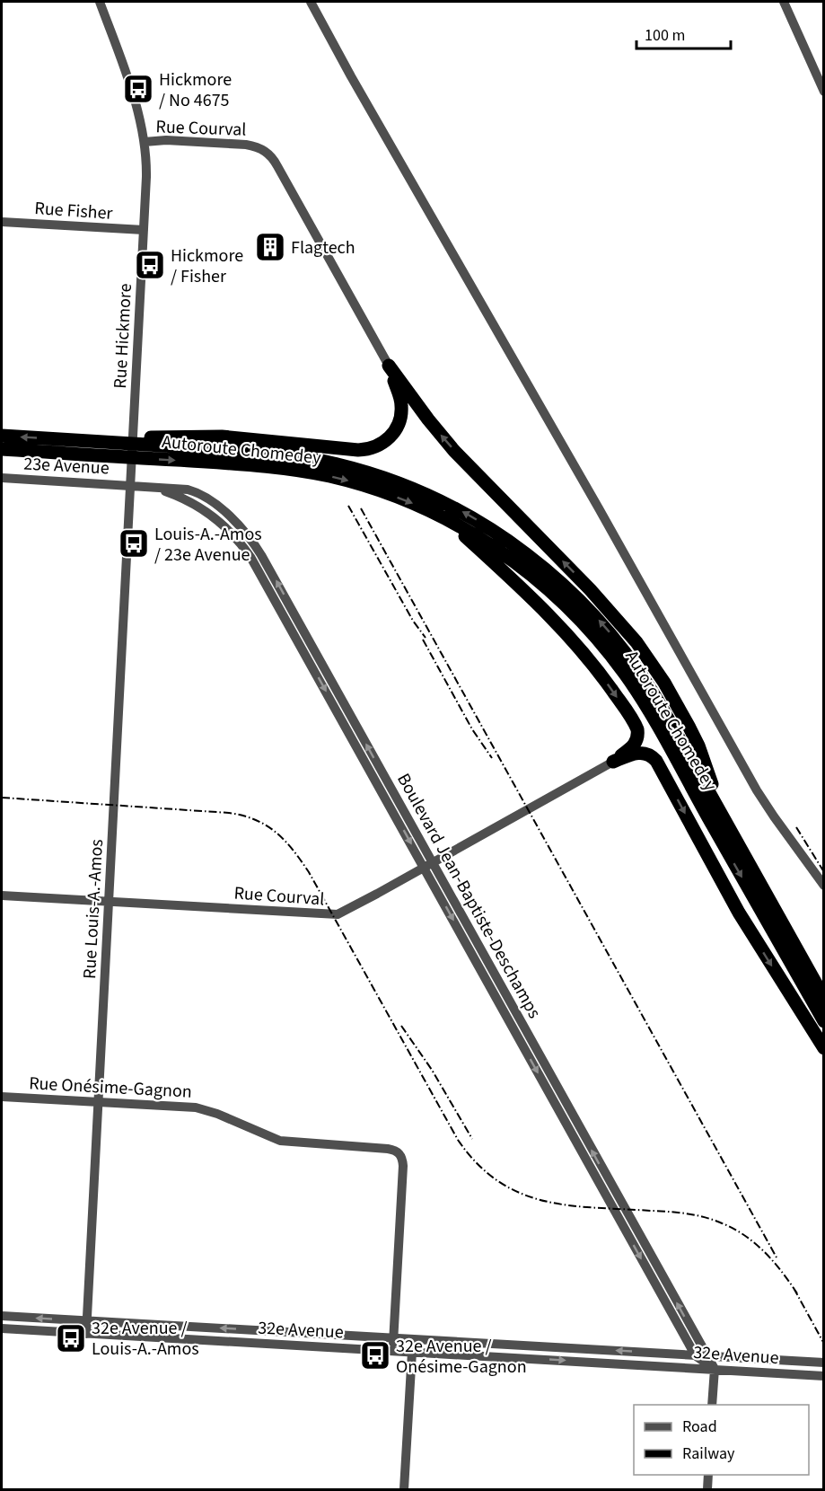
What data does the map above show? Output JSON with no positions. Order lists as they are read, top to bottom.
{
  "streets": {
    "highway": ["Autoroute Chomedey"],
    "street": [
      "Rue Courval",
      "Rue Fisher",
      "Rue Hickmore",
      "23e Avenue",
      "Boulevard Jean-Baptiste-Deschamps",
      "Rue Louis-A.-Amos",
      "Rue Onésime-Gagnon",
      "32e Avenue"
    ]
  },
  "crossings": [
    ["Rue Courval", "Rue Hickmore"],
    ["Rue Courval", "Boulevard Jean-Baptiste-Deschamps"],
    ["Rue Courval", "Rue Louis-A.-Amos"],
    ["Rue Fisher", "Rue Hickmore"],
    ["Rue Hickmore", "23e Avenue"],
    ["Rue Hickmore", "Boulevard Jean-Baptiste-Deschamps"],
    ["Rue Hickmore", "Rue Louis-A.-Amos"],
    ["23e Avenue", "Boulevard Jean-Baptiste-Deschamps"],
    ["23e Avenue", "Rue Louis-A.-Amos"],
    ["Boulevard Jean-Baptiste-Deschamps", "Rue Louis-A.-Amos"],
    ["Boulevard Jean-Baptiste-Deschamps", "32e Avenue"],
    ["Rue Louis-A.-Amos", "Rue Onésime-Gagnon"],
    ["Rue Louis-A.-Amos", "32e Avenue"],
    ["Rue Onésime-Gagnon", "32e Avenue"]
  ],
  "places": {
    "bus stop": [
      "Hickmore / No 4675",
      "Hickmore / Fisher",
      "Louis-A.-Amos / 23e Avenue",
      "32e Avenue / Louis-A.-Amos",
      "32e Avenue / Onésime-Gagnon"
    ],
    "building": ["Flagtech"]
  },
  "legend": ["Road", "Railway"],
  "scale_bar": "100 m"
}
